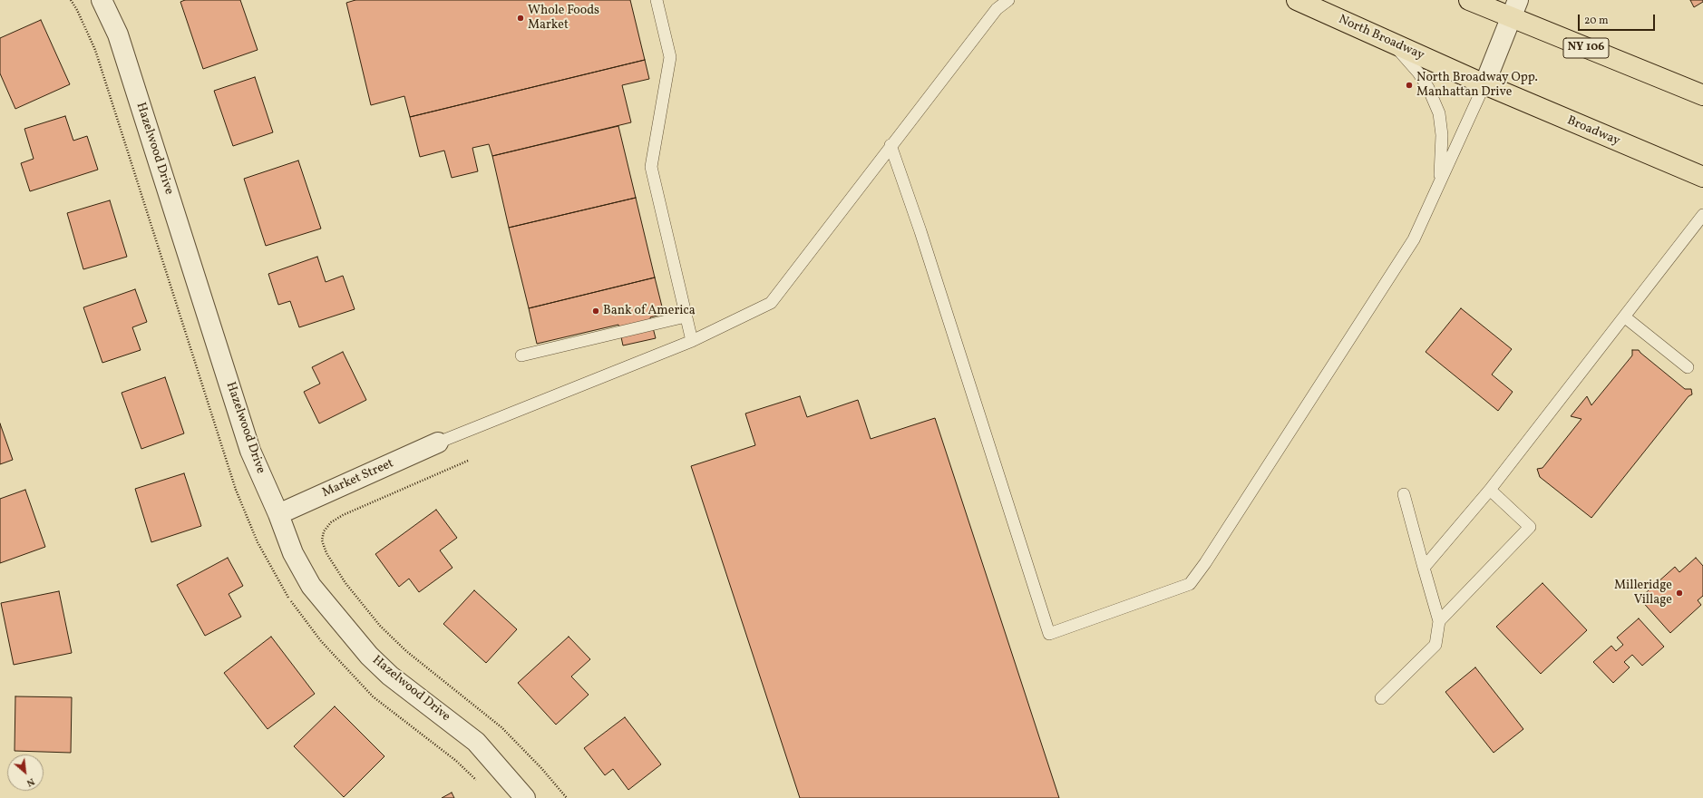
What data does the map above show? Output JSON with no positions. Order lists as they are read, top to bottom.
{
  "streets": {
    "main road": ["North Broadway", "NY 106", "Broadway"],
    "street": ["Hazelwood Drive", "Market Street"]
  },
  "crossings": [
    ["North Broadway", "Broadway"],
    ["Hazelwood Drive", "Market Street"]
  ],
  "places": [
    "Whole Foods Market",
    "North Broadway Opp. Manhattan Drive",
    "Bank of America",
    "Milleridge Village"
  ],
  "scale_bar": "20 m",
  "north": "bottom right"
}
